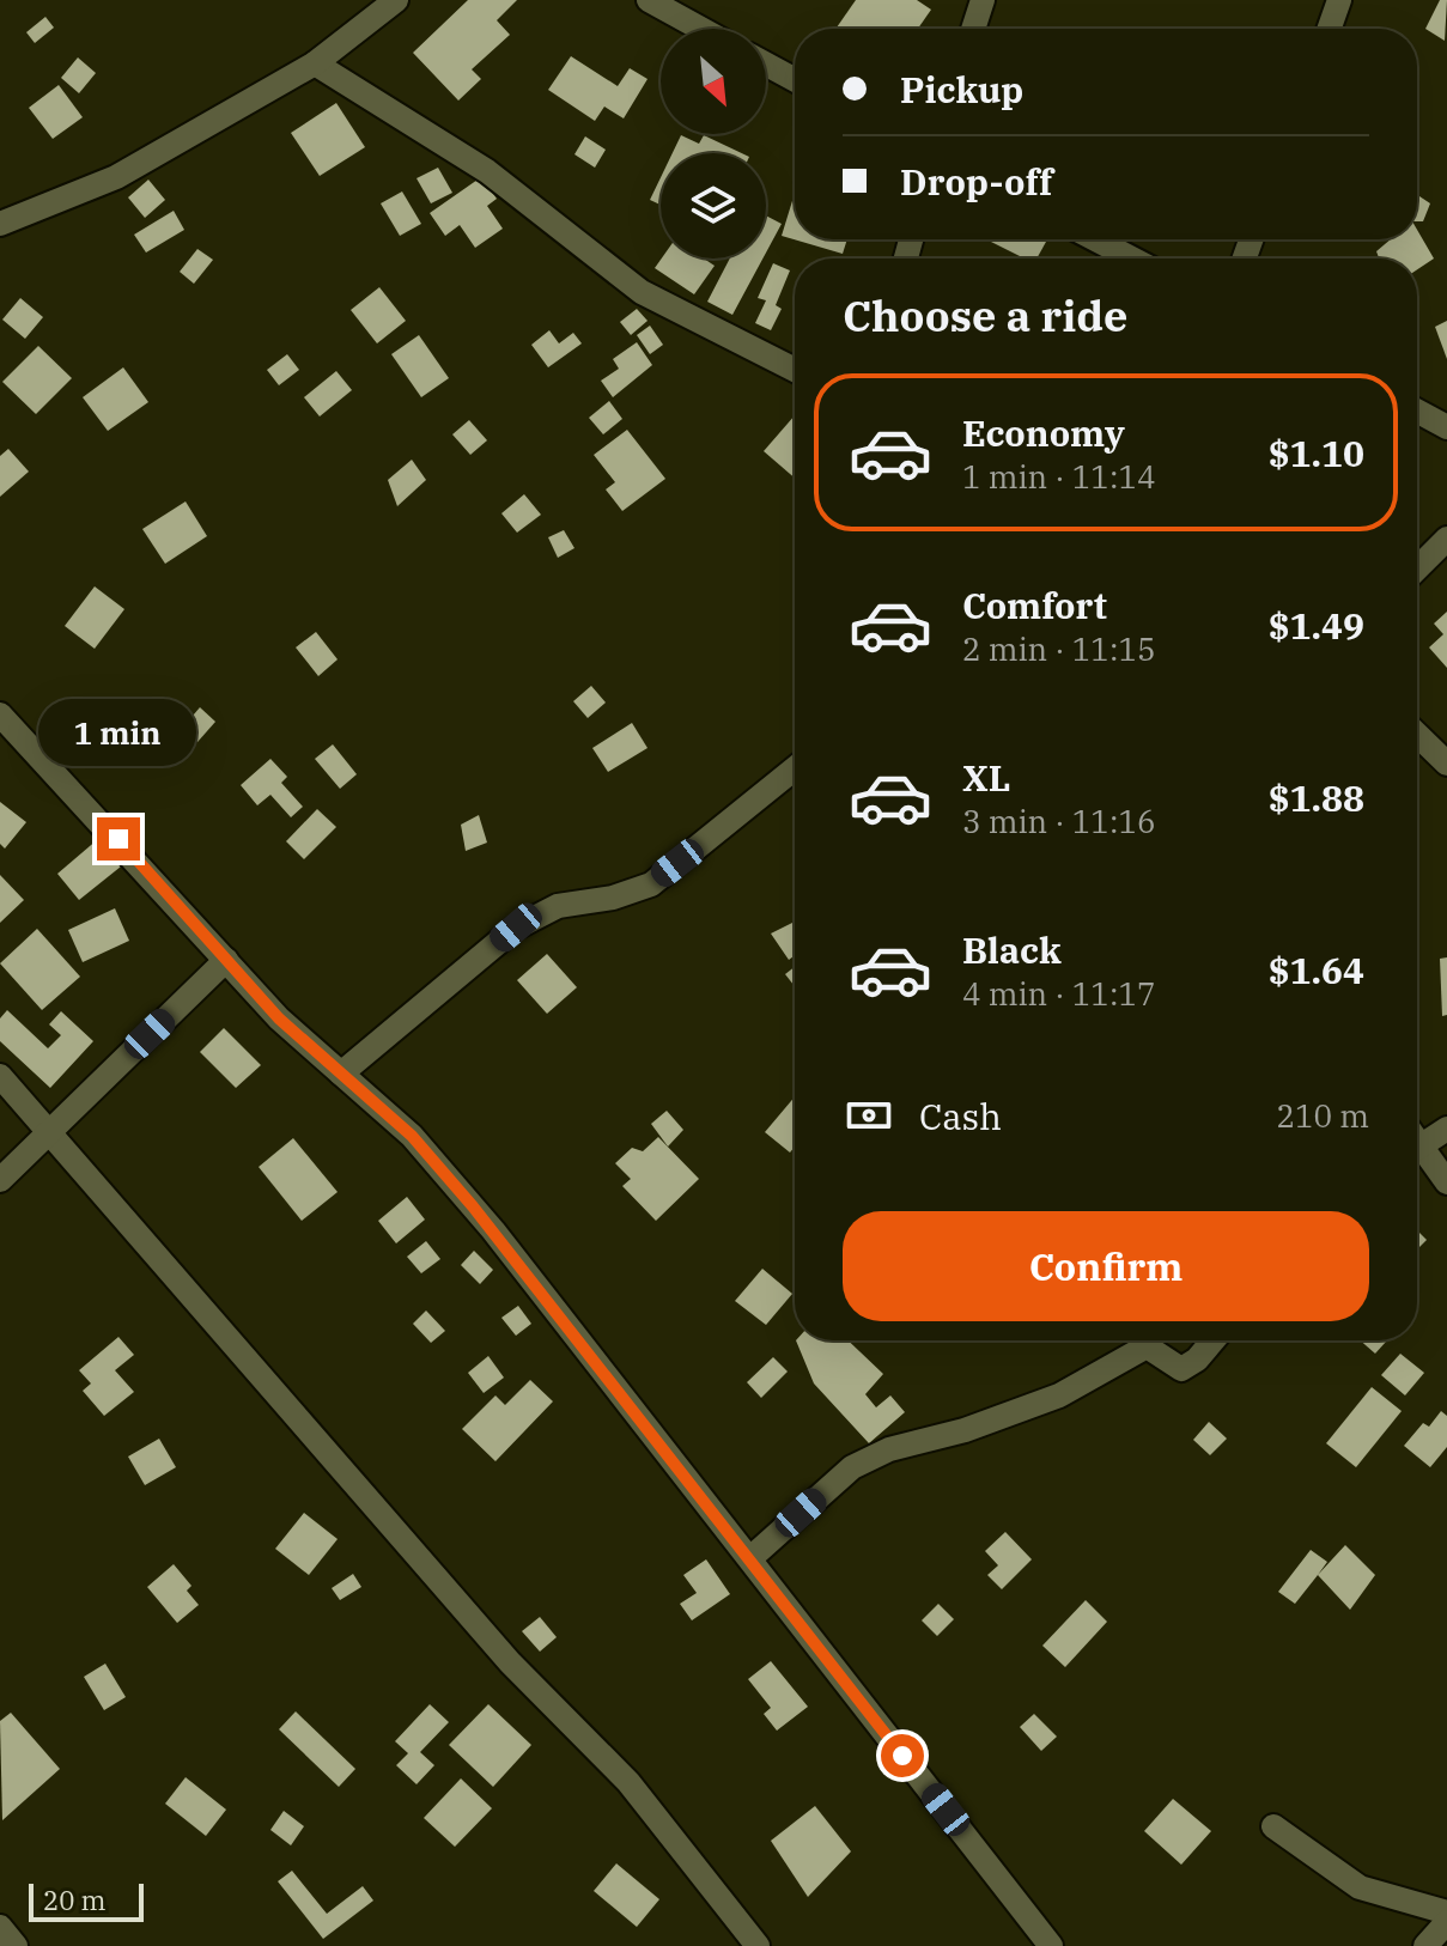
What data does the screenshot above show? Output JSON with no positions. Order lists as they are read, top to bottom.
{
  "scale_bar": "20 m",
  "north": "bottom right",
  "page": {
    "banner": ["Pickup", "Drop-off"],
    "heading": "Choose a ride",
    "list": [
      {
        "name": "Economy",
        "note": "1 min · 11:14",
        "value": "$1.10"
      },
      {
        "name": "Comfort",
        "note": "2 min · 11:15",
        "value": "$1.49"
      },
      {
        "name": "XL",
        "note": "3 min · 11:16",
        "value": "$1.88"
      },
      {
        "name": "Black",
        "note": "4 min · 11:17",
        "value": "$1.64"
      }
    ],
    "bubble": "1 min",
    "pay": ["Cash", "210 m"],
    "buttons": "Confirm",
    "scale": "20 m"
  }
}
